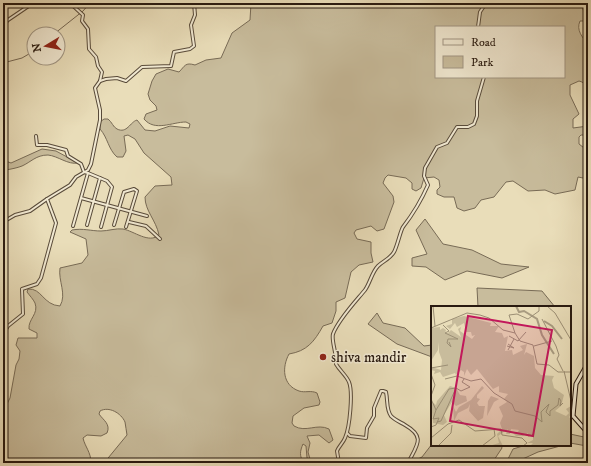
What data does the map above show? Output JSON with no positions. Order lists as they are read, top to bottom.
{
  "places": ["shiva mandir"],
  "legend": ["Road", "Park"],
  "north": "left"
}
